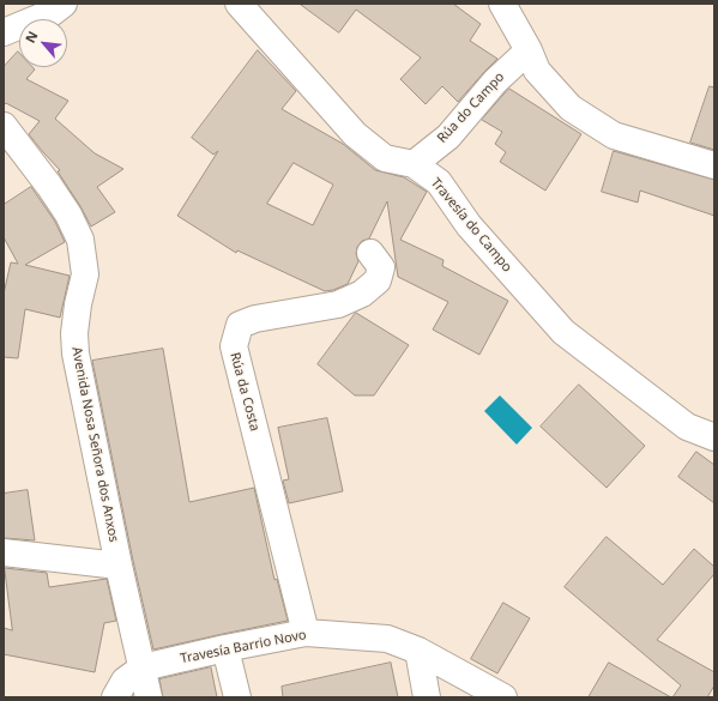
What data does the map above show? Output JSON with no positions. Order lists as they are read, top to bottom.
{
  "streets": {
    "street": [
      "Rúa do Campo",
      "Travesía do Campo",
      "Rúa da Costa",
      "Avenida Nosa Señora dos Anxos",
      "Travesía Barrio Novo"
    ]
  },
  "crossings": [
    ["Rúa do Campo", "Travesía do Campo"],
    ["Rúa da Costa", "Travesía Barrio Novo"],
    ["Avenida Nosa Señora dos Anxos", "Travesía Barrio Novo"]
  ],
  "north": "top left"
}
